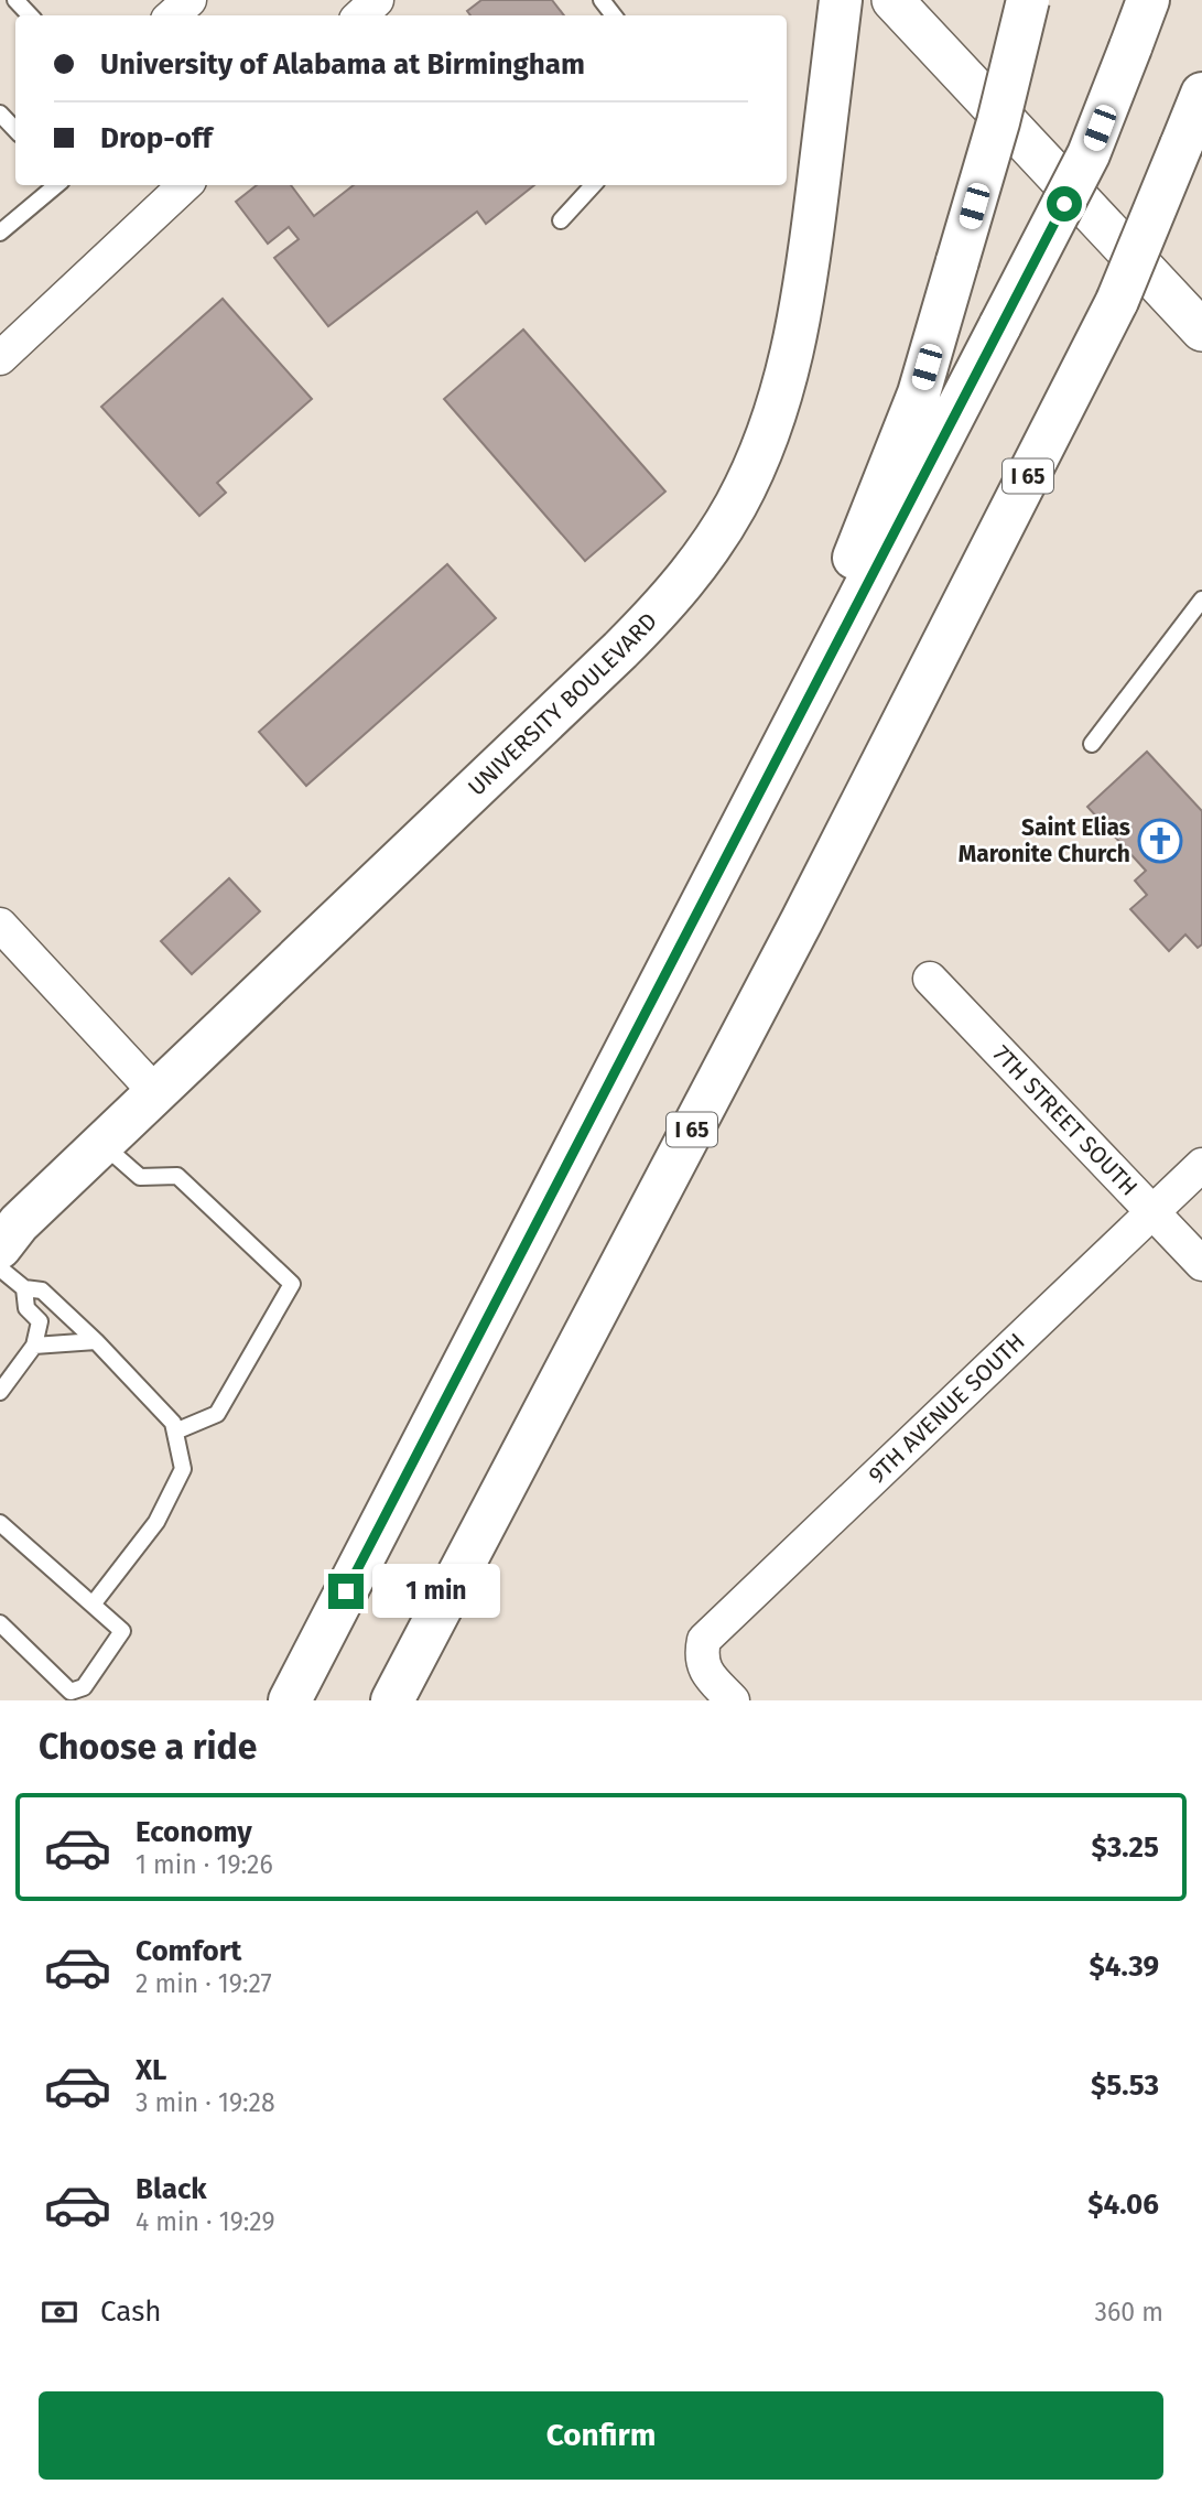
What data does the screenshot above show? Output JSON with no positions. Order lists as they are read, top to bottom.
{
  "streets": {
    "main road": ["I 65", "UNIVERSITY BOULEVARD"],
    "street": ["7TH STREET SOUTH", "9TH AVENUE SOUTH"]
  },
  "crossings": [
    ["7TH STREET SOUTH", "9TH AVENUE SOUTH"]
  ],
  "places": {
    "church": ["Saint Elias Maronite Church"]
  },
  "page": {
    "banner": ["University of Alabama at Birmingham", "Drop-off"],
    "bubble": "1 min",
    "heading": "Choose a ride",
    "list": [
      {
        "name": "Economy",
        "note": "1 min · 19:26",
        "value": "$3.25"
      },
      {
        "name": "Comfort",
        "note": "2 min · 19:27",
        "value": "$4.39"
      },
      {
        "name": "XL",
        "note": "3 min · 19:28",
        "value": "$5.53"
      },
      {
        "name": "Black",
        "note": "4 min · 19:29",
        "value": "$4.06"
      }
    ],
    "pay": ["Cash", "360 m"],
    "buttons": "Confirm"
  }
}
